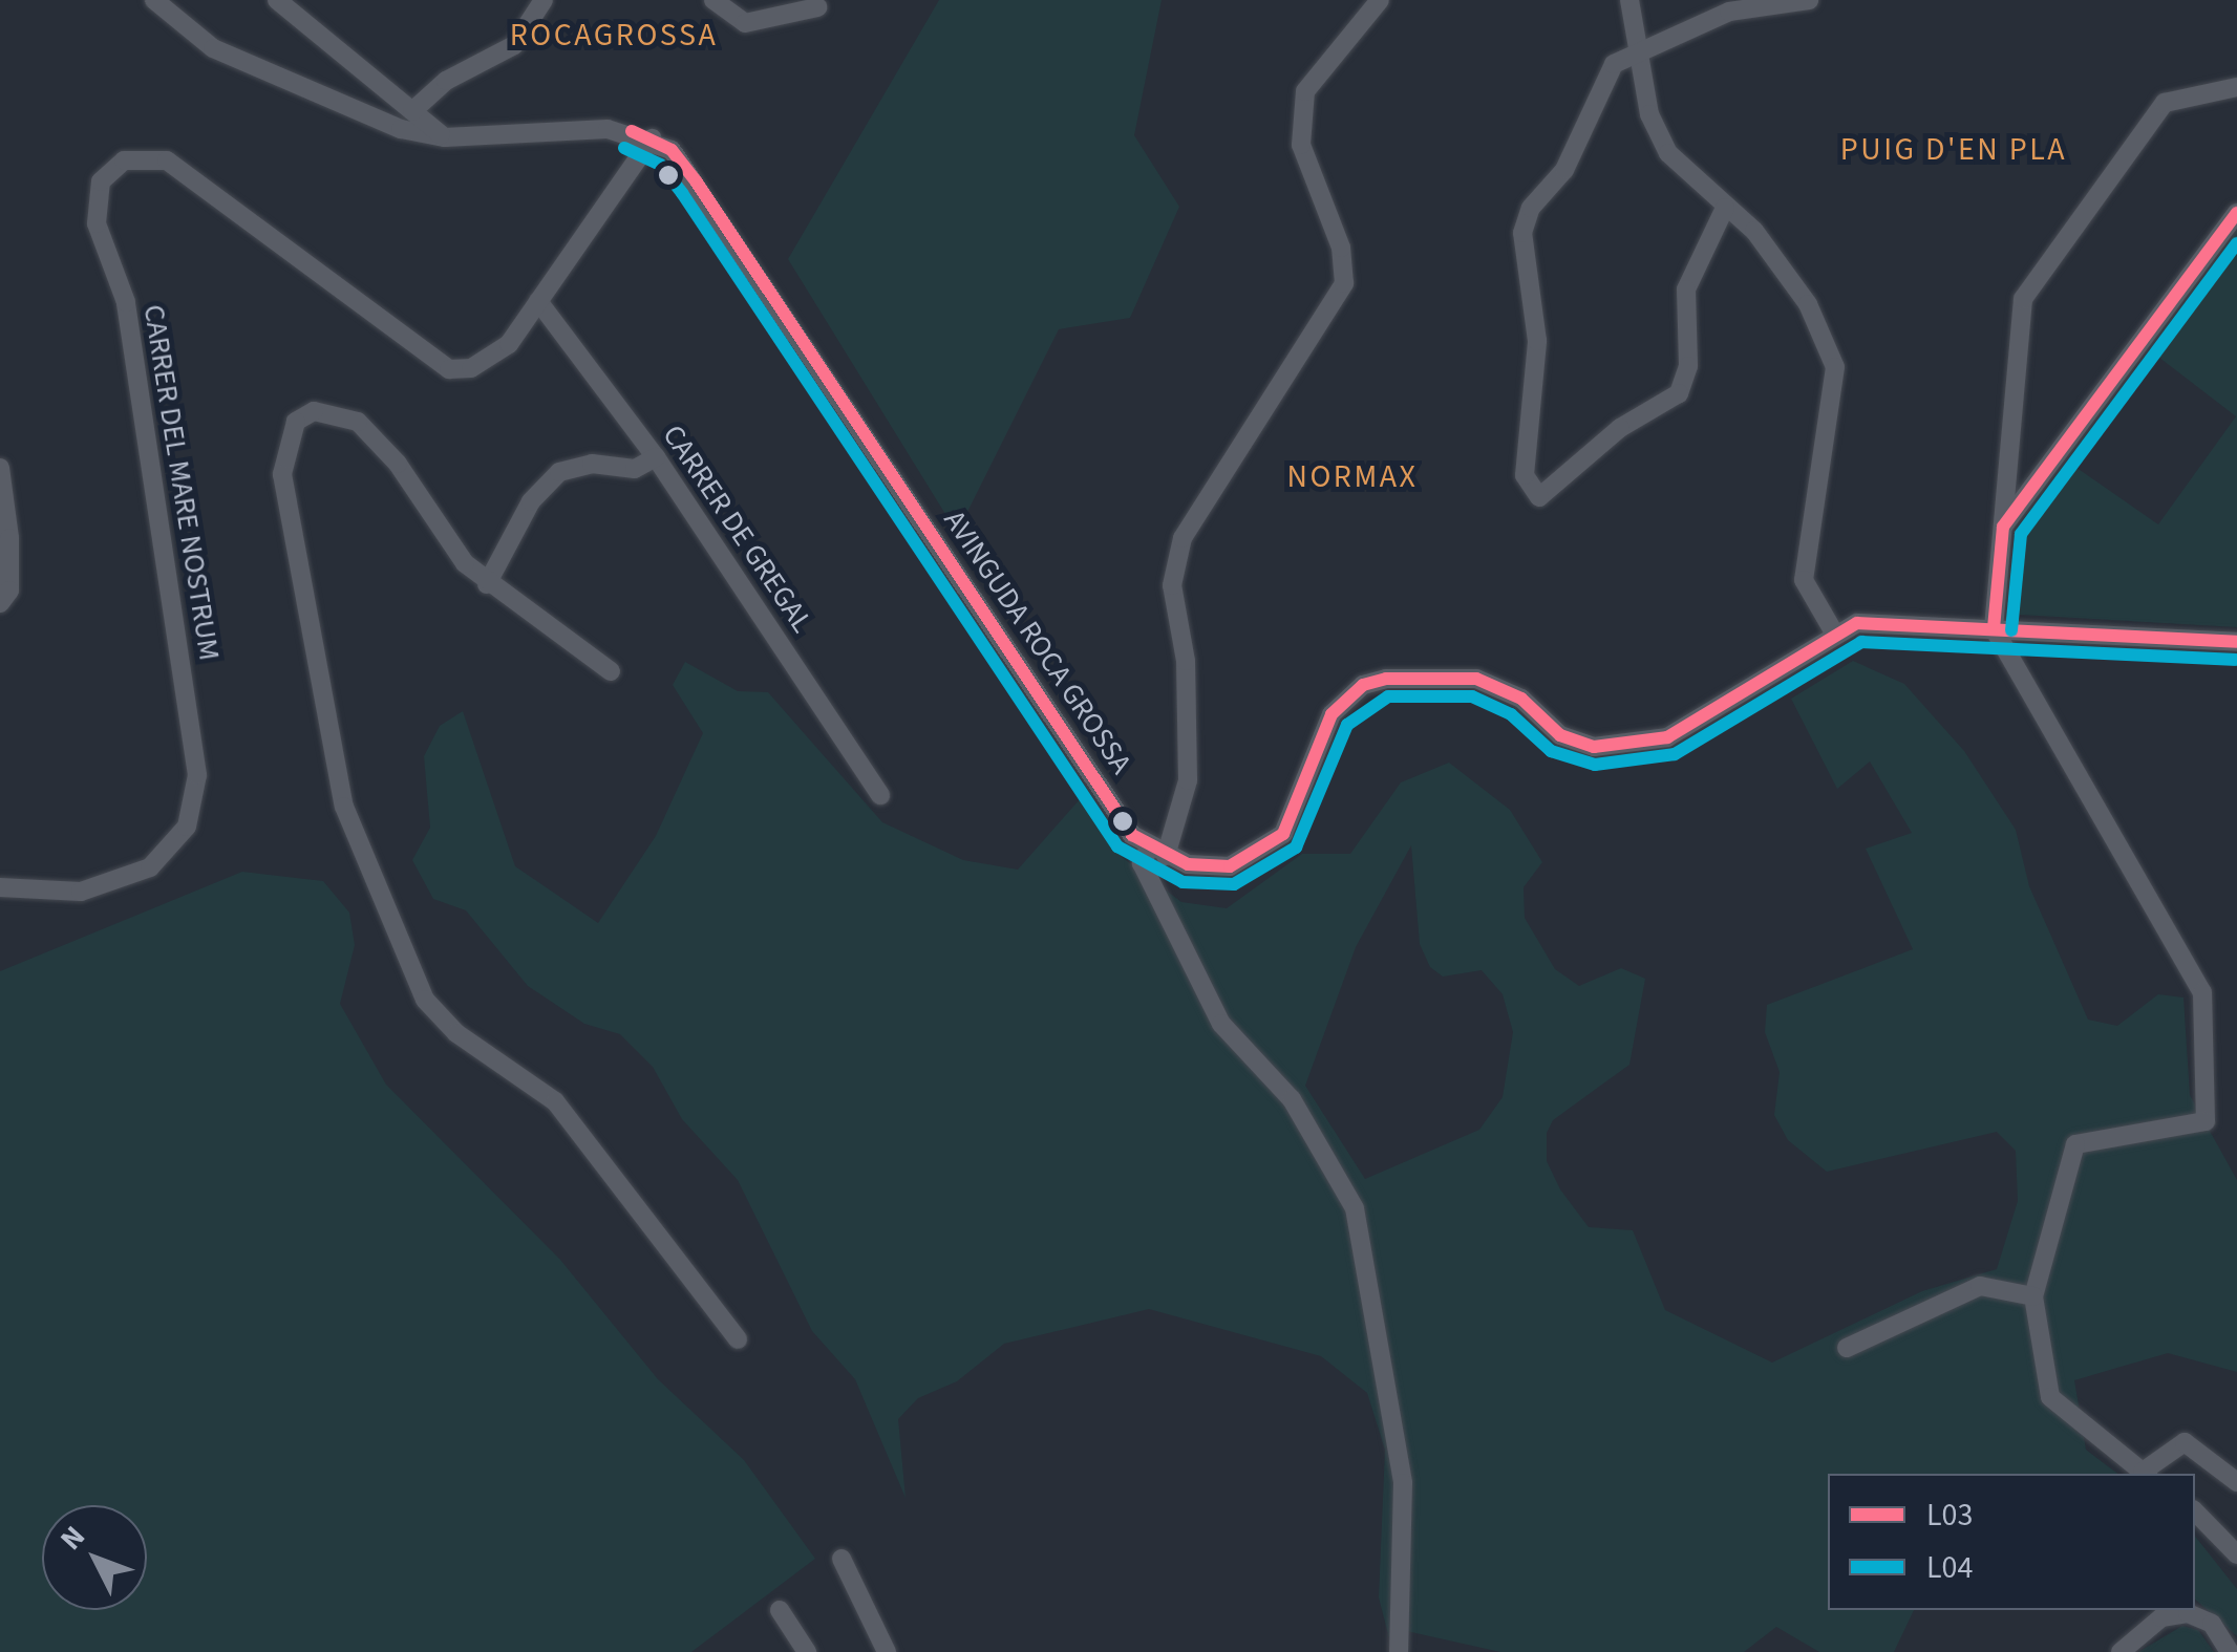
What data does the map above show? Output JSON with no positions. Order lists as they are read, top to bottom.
{
  "streets": {
    "street": ["CARRER DEL MARE NOSTRUM", "CARRER DE GREGAL", "AVINGUDA ROCA GROSSA"]
  },
  "crossings": [
    ["CARRER DEL MARE NOSTRUM", "CARRER DE GREGAL"],
    ["CARRER DEL MARE NOSTRUM", "AVINGUDA ROCA GROSSA"]
  ],
  "districts": ["ROCAGROSSA", "PUIG D'EN PLA", "NORMAX"],
  "lines": ["transit line L03", "transit line L04"],
  "legend": ["L03", "L04"],
  "north": "top left"
}
